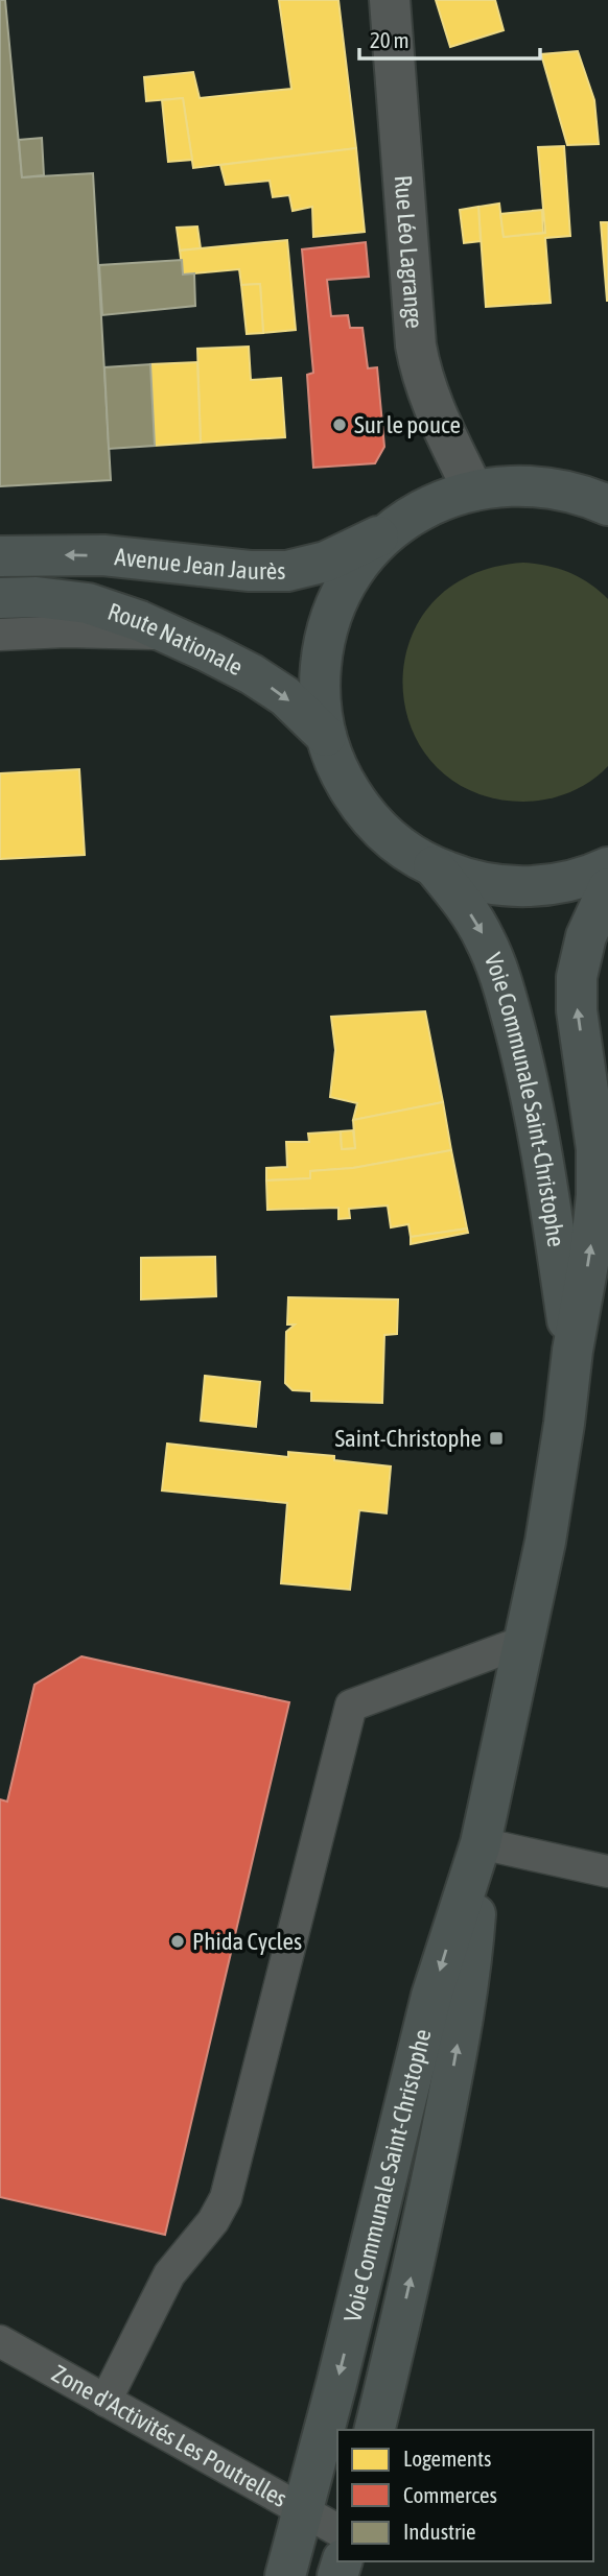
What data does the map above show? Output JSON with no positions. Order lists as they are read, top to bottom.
{
  "streets": {
    "main road": ["Avenue Jean Jaurès", "Route Nationale", "Voie Communale Saint-Christophe"],
    "street": ["Rue Léo Lagrange"],
    "lane": ["Zone d'Activités Les Poutrelles"]
  },
  "crossings": [
    ["Voie Communale Saint-Christophe", "Zone d'Activités Les Poutrelles"]
  ],
  "one_way": ["Avenue Jean Jaurès", "Route Nationale"],
  "places": {
    "other": ["Sur le pouce", "Phida Cycles"],
    "transit": ["Saint-Christophe"]
  },
  "legend": ["Logements", "Commerces", "Industrie"],
  "scale_bar": "20 m"
}
